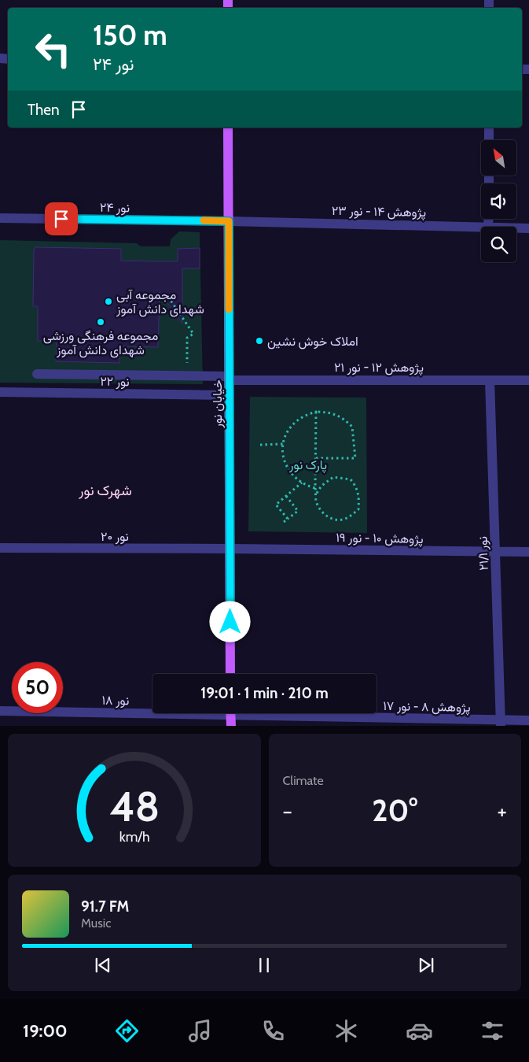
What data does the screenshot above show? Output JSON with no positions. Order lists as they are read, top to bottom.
{
  "streets": {
    "main road": ["خیابان نور"],
    "street": [
      "نور ۲۴",
      "پژوهش ۱۴ - نور ۲۳",
      "پژوهش ۱۲ - نور ۲۱",
      "نور ۲۲",
      "نور ۲۰",
      "پژوهش ۱۰ - نور ۱۹",
      "نور ۲۱/۱",
      "نور ۱۸",
      "پژوهش ۸ - نور ۱۷"
    ]
  },
  "crossings": [
    ["نور ۲۴", "پژوهش ۱۴ - نور ۲۳"],
    ["نور ۲۴", "خیابان نور"],
    ["پژوهش ۱۴ - نور ۲۳", "خیابان نور"],
    ["پژوهش ۱۲ - نور ۲۱", "خیابان نور"],
    ["پژوهش ۱۲ - نور ۲۱", "نور ۲۱/۱"],
    ["نور ۲۲", "خیابان نور"],
    ["خیابان نور", "نور ۲۰"],
    ["خیابان نور", "پژوهش ۱۰ - نور ۱۹"],
    ["نور ۲۰", "پژوهش ۱۰ - نور ۱۹"],
    ["پژوهش ۱۰ - نور ۱۹", "نور ۲۱/۱"],
    ["نور ۲۱/۱", "پژوهش ۸ - نور ۱۷"]
  ],
  "districts": ["شهرک نور"],
  "parks": ["پارک نور"],
  "places": ["مجموعه آبی شهدای دانش آموز", "مجموعه فرهنگی ورزشی شهدای دانش آموز", "املاک خوش نشین"],
  "north": "top left",
  "page": {
    "turn": ["150 m", "نور ۲۴"],
    "then": "Then",
    "limit": "50",
    "trip": "19:01 · 1 min · 210 m",
    "tile": "Climate",
    "heat": ["−", "20°", "+"],
    "song": ["91.7 FM", "Music"],
    "tabs": "19:00",
    "gauge": ["48", "km/h"]
  }
}
